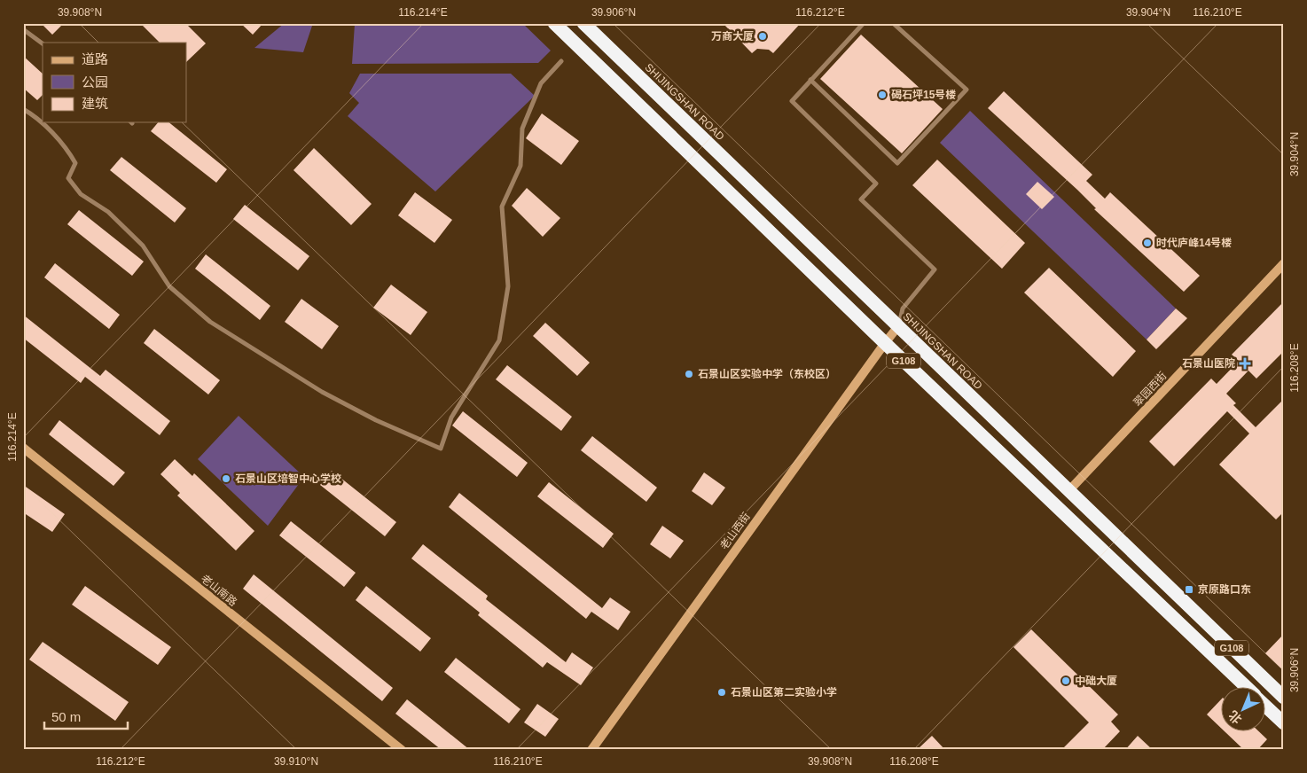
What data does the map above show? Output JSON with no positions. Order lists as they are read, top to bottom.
{
  "streets": {
    "highway": ["SHIJINGSHAN ROAD", "G108"],
    "street": ["翠园西街", "老山西街", "老山南路"]
  },
  "crossings": [
    ["SHIJINGSHAN ROAD", "翠园西街"],
    ["SHIJINGSHAN ROAD", "老山西街"],
    ["G108", "老山西街"]
  ],
  "places": {
    "other": [
      "万商大厦",
      "碣石坪15号楼",
      "时代庐峰14号楼",
      "石景山区实验中学（东校区）",
      "石景山区培智中心学校",
      "中础大厦",
      "石景山区第二实验小学"
    ],
    "health": ["石景山医院"],
    "transit": ["京原路口东"]
  },
  "legend": ["道路", "公园", "建筑"],
  "scale_bar": "50 m",
  "north": "bottom left",
  "coordinates": [
    "39.908°N",
    "116.214°E",
    "39.906°N",
    "116.212°E",
    "39.904°N",
    "116.210°E",
    "116.208°E",
    "39.910°N"
  ]
}
